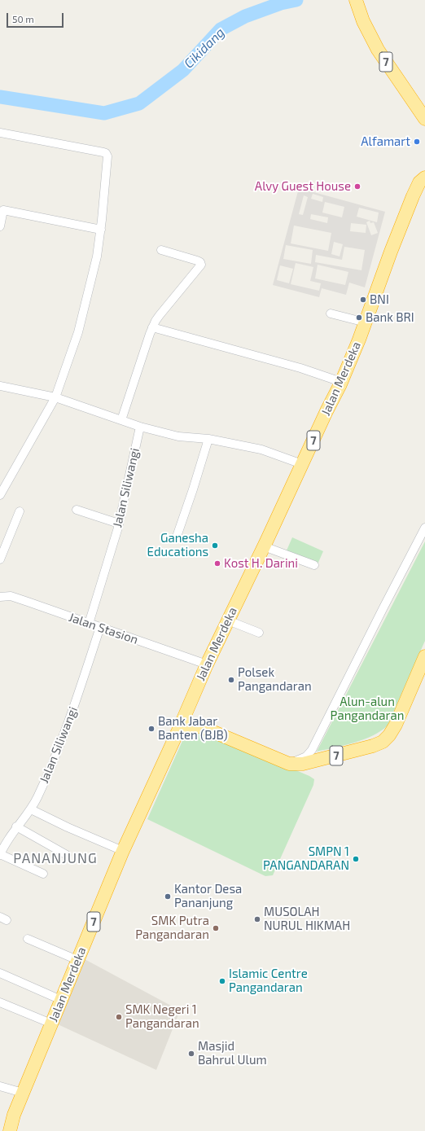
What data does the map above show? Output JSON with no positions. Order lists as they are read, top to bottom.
{
  "streets": {
    "highway": ["7", "Jalan Merdeka"],
    "street": ["Jalan Siliwangi", "Jalan Stasion"]
  },
  "crossings": [
    ["7", "Jalan Merdeka"],
    ["Jalan Merdeka", "Jalan Stasion"],
    ["Jalan Siliwangi", "Jalan Stasion"]
  ],
  "districts": ["PANANJUNG"],
  "water": ["Cikidang"],
  "parks": ["Alun-alun Pangandaran"],
  "places": [
    "Alfamart",
    "Alvy Guest House",
    "BNI",
    "Bank BRI",
    "Ganesha Educations",
    "Kost H. Darini",
    "Polsek Pangandaran",
    "Bank Jabar Banten (BJB)",
    "SMPN 1 PANGANDARAN",
    "Kantor Desa Pananjung",
    "MUSOLAH NURUL HIKMAH",
    "SMK Putra Pangandaran",
    "Islamic Centre Pangandaran",
    "SMK Negeri 1 Pangandaran",
    "Masjid Bahrul Ulum"
  ],
  "scale_bar": "50 m"
}
